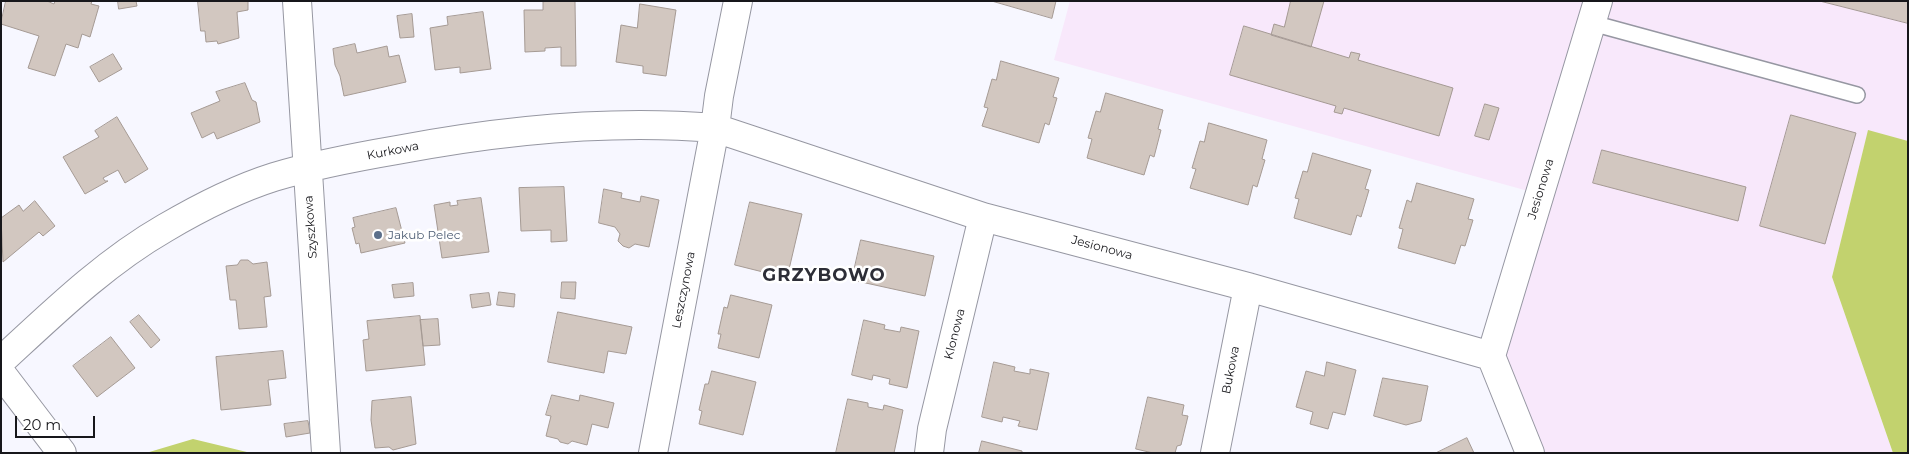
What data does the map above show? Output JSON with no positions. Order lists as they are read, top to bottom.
{
  "streets": {
    "street": [
      "Kurkowa",
      "Jesionowa",
      "Szyszkowa",
      "Leszczynowa",
      "Klonowa",
      "Bukowa"
    ]
  },
  "crossings": [
    ["Kurkowa", "Jesionowa"],
    ["Kurkowa", "Szyszkowa"],
    ["Kurkowa", "Leszczynowa"],
    ["Jesionowa", "Leszczynowa"],
    ["Jesionowa", "Klonowa"],
    ["Jesionowa", "Bukowa"]
  ],
  "districts": ["GRZYBOWO"],
  "places": ["Jakub Pelec"],
  "scale_bar": "20 m"
}
